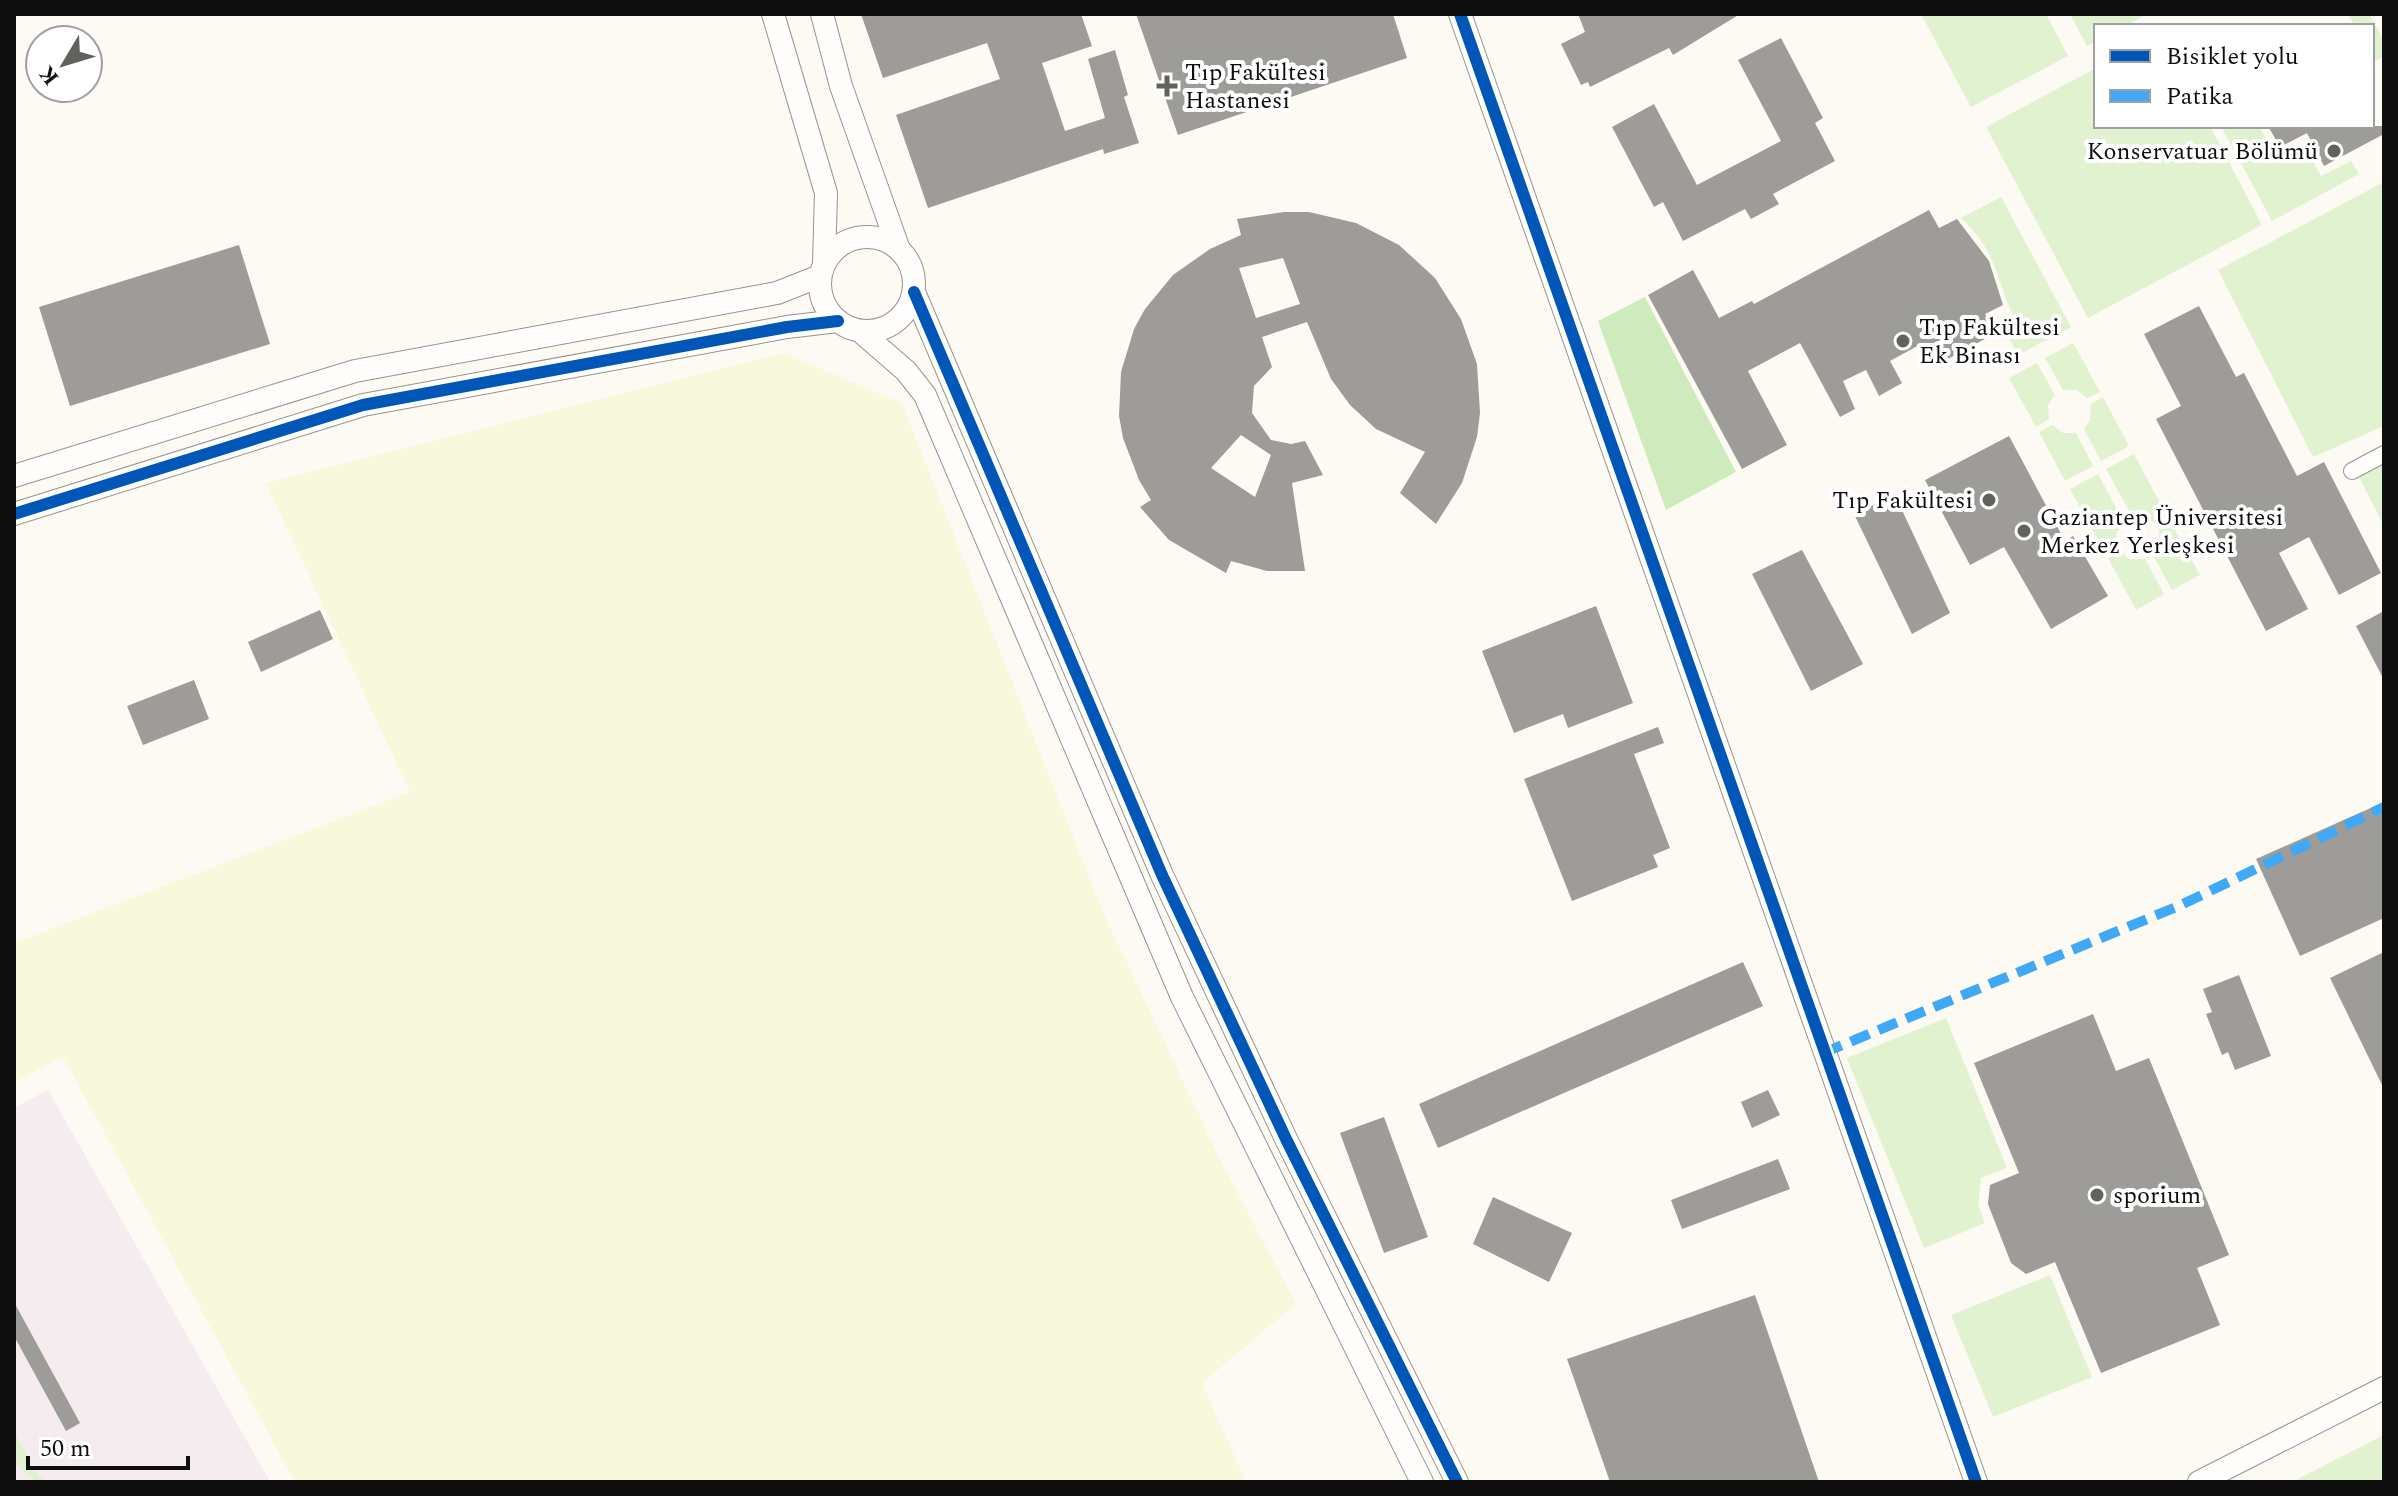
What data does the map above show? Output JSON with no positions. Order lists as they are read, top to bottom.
{
  "places": {
    "health": ["Tıp Fakültesi Hastanesi"],
    "other": [
      "Konservatuar Bölümü",
      "Tıp Fakültesi Ek Binası",
      "Tıp Fakültesi",
      "Gaziantep Üniversitesi Merkez Yerleşkesi",
      "sporium"
    ]
  },
  "legend": ["Bisiklet yolu", "Patika"],
  "scale_bar": "50 m",
  "north": "bottom left"
}
